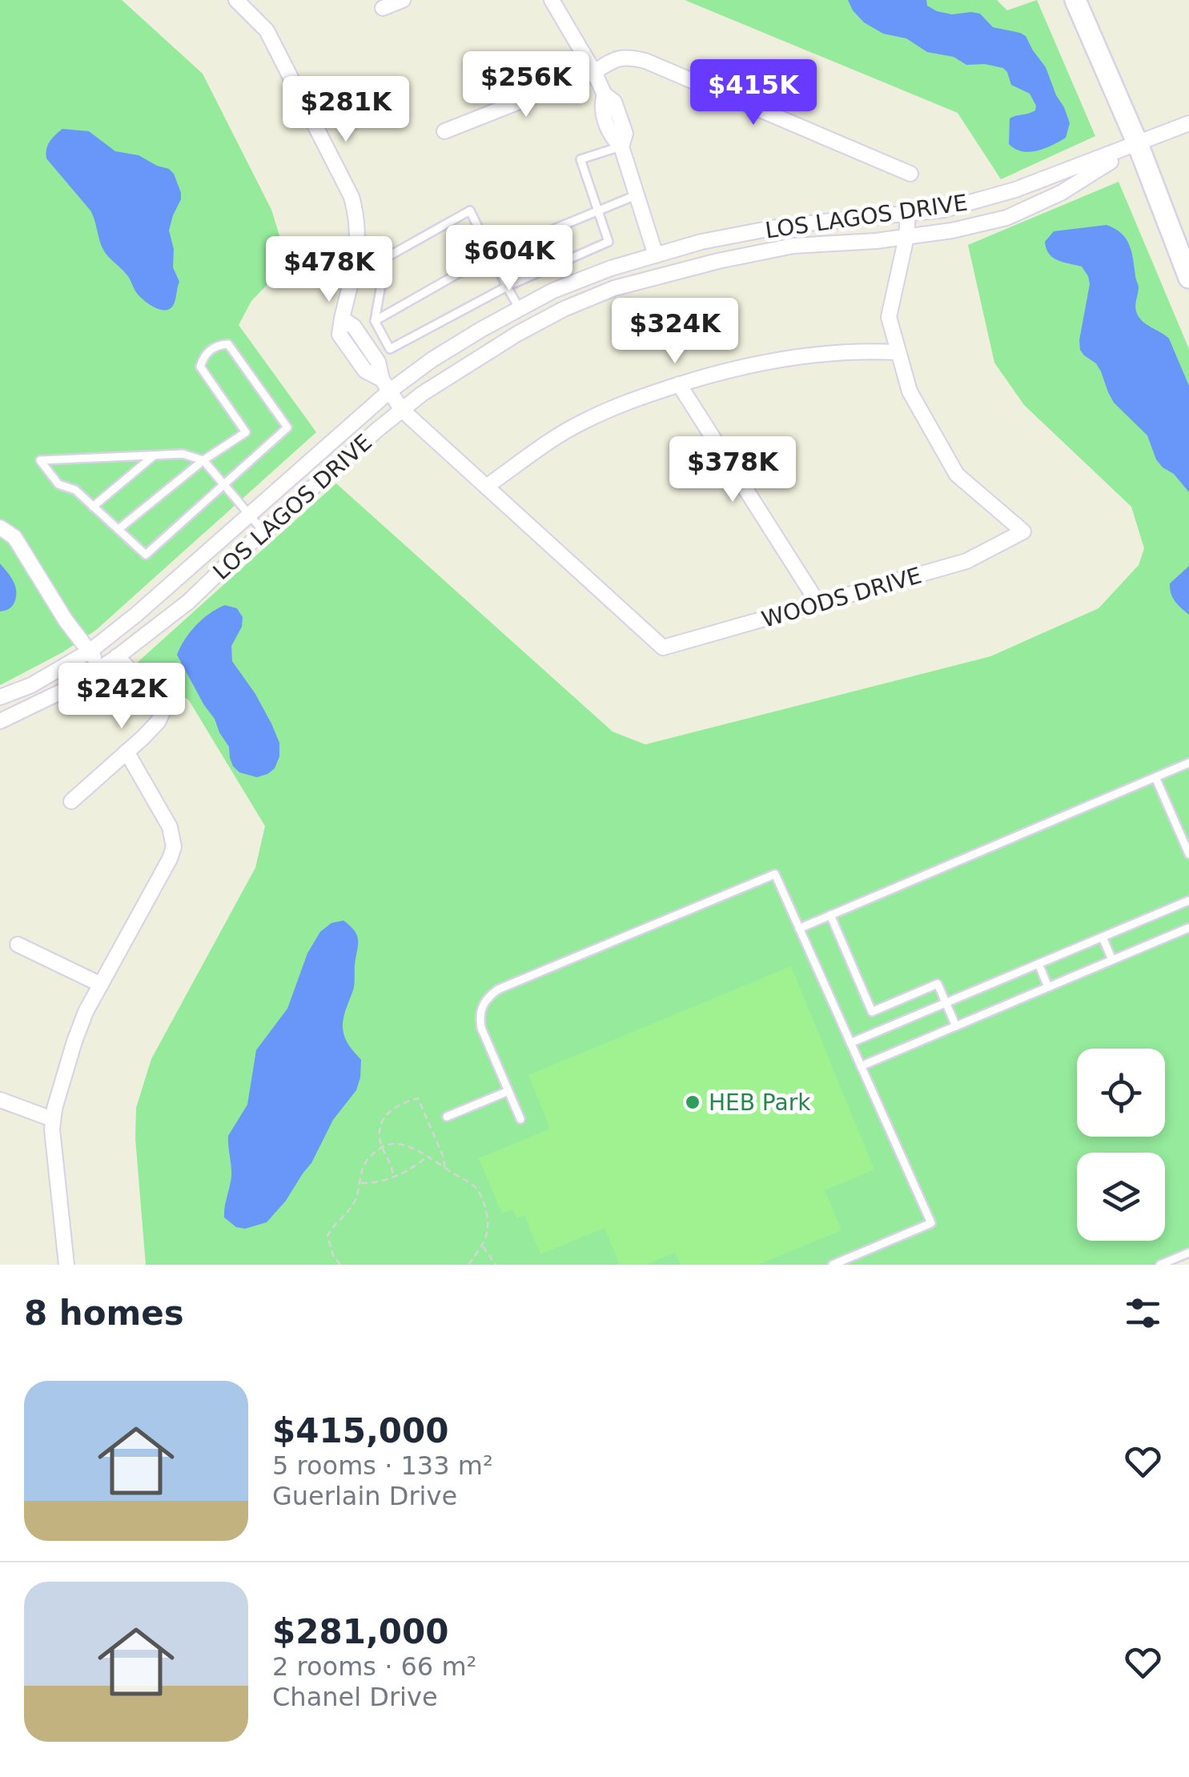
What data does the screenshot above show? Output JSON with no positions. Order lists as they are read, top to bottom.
{
  "streets": {
    "street": ["LOS LAGOS DRIVE", "WOODS DRIVE"]
  },
  "crossings": [
    ["LOS LAGOS DRIVE", "WOODS DRIVE"]
  ],
  "places": ["HEB Park"],
  "page": {
    "price": [
      "$256K",
      "$415K",
      "$281K",
      "$604K",
      "$478K",
      "$324K",
      "$378K",
      "$242K"
    ],
    "heading": "8 homes",
    "list": [
      {
        "name": "$415,000",
        "note": "5 rooms · 133 m² · Guerlain Drive"
      },
      {
        "name": "$281,000",
        "note": "2 rooms · 66 m² · Chanel Drive"
      }
    ]
  }
}
